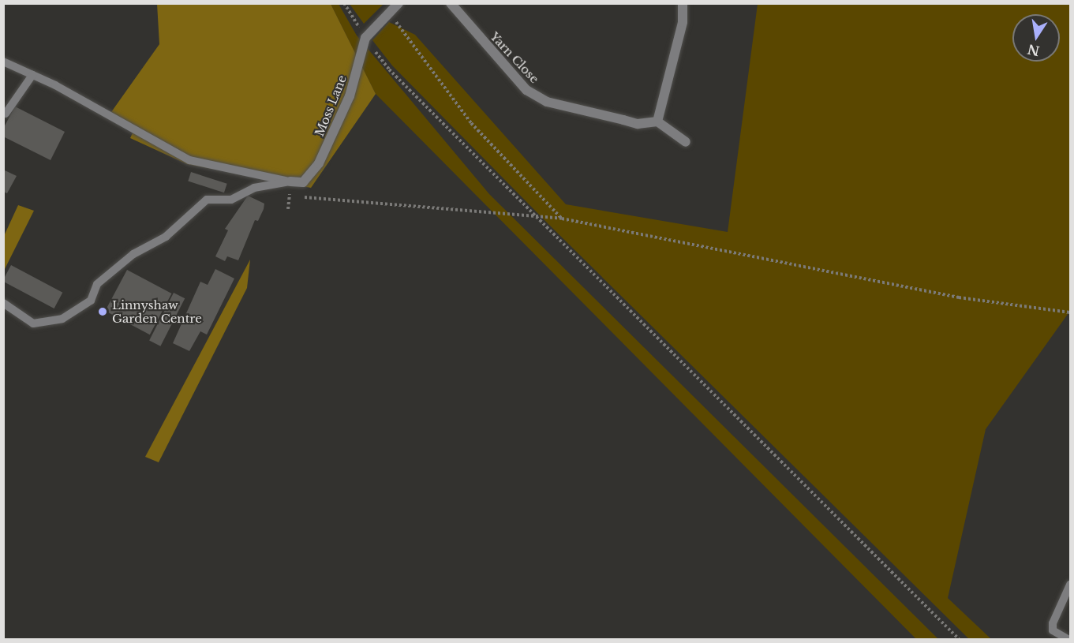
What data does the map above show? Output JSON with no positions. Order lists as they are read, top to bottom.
{
  "streets": {
    "street": ["Yarn Close", "Moss Lane"]
  },
  "places": ["Linnyshaw Garden Centre"],
  "north": "bottom"
}
